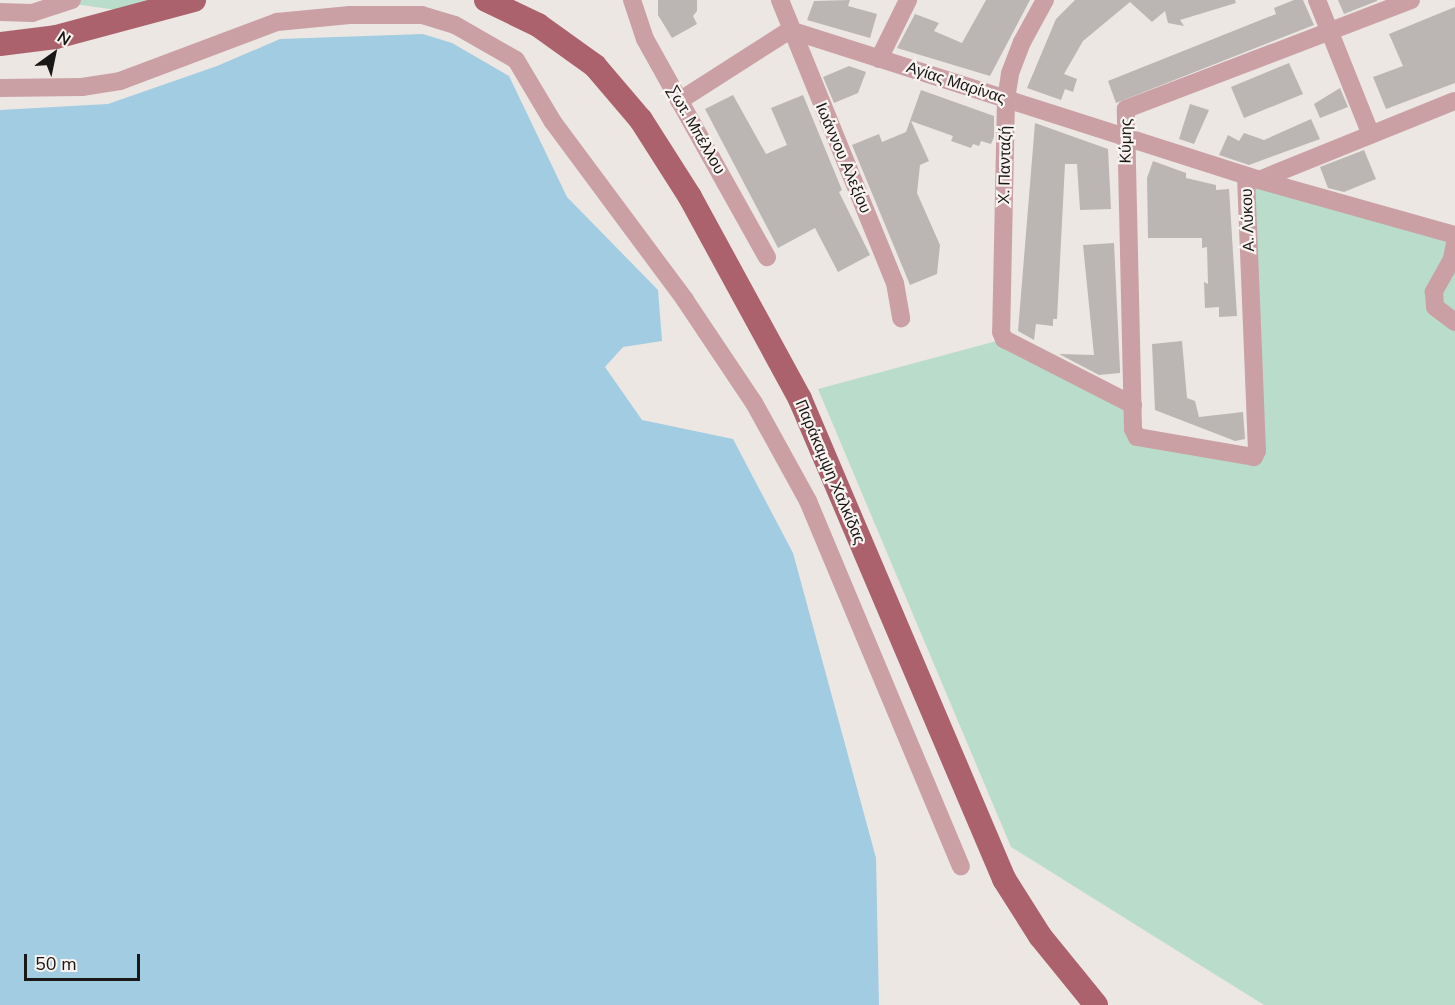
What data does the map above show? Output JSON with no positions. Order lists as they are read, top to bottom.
{
  "streets": {
    "main road": ["Παράκαμψη Χαλκίδας"],
    "street": [
      "Αγίας Μαρίνας",
      "Σωτ. Μπέλλου",
      "Κύμης",
      "Ιωάννου Αλεξίου",
      "Χ. Πανταζή",
      "Α. Λύκου"
    ]
  },
  "crossings": [
    ["Αγίας Μαρίνας", "Κύμης"],
    ["Αγίας Μαρίνας", "Ιωάννου Αλεξίου"],
    ["Αγίας Μαρίνας", "Χ. Πανταζή"],
    ["Αγίας Μαρίνας", "Α. Λύκου"],
    ["Κύμης", "Χ. Πανταζή"],
    ["Κύμης", "Α. Λύκου"]
  ],
  "scale_bar": "50 m",
  "north": "top right"
}
